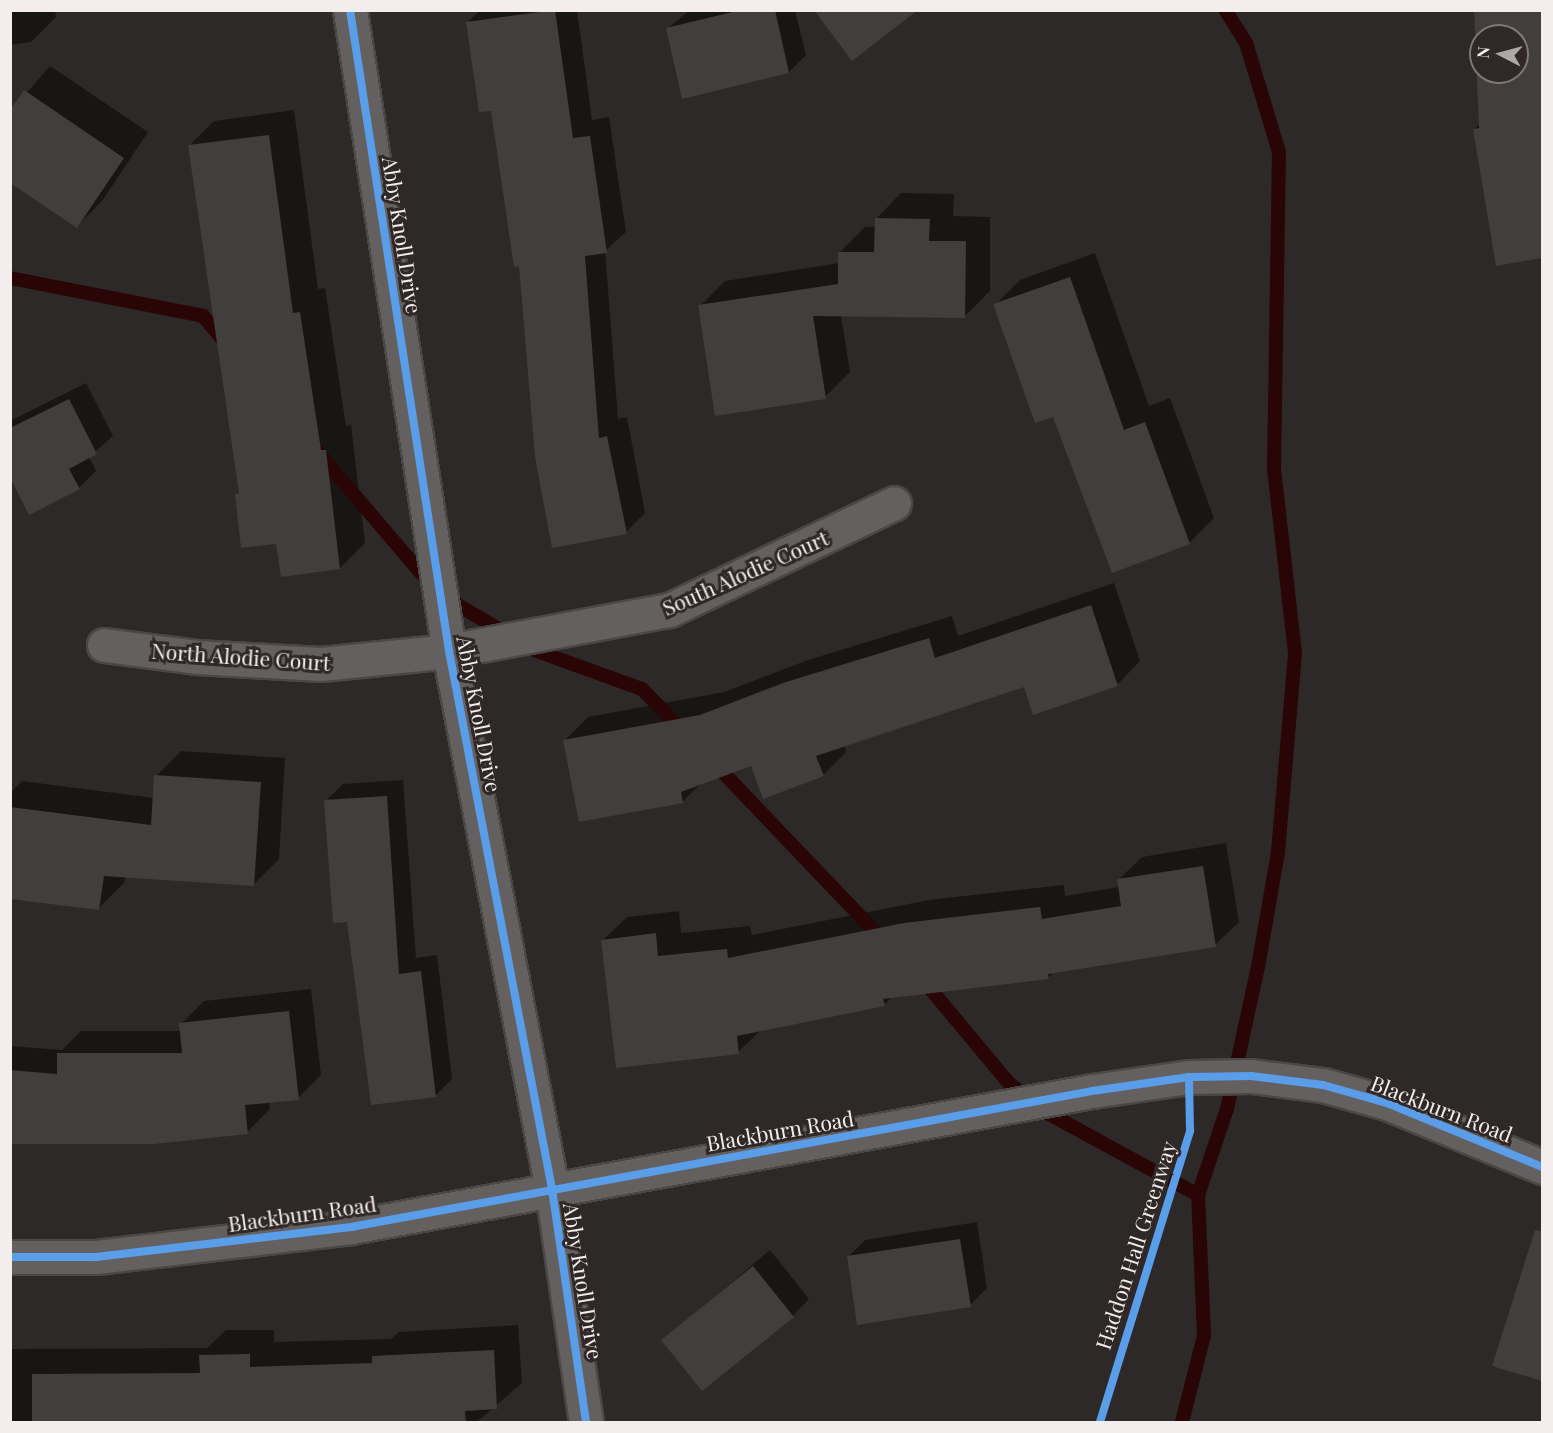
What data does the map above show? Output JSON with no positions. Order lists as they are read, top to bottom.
{
  "streets": {
    "street": [
      "Abby Knoll Drive",
      "South Alodie Court",
      "North Alodie Court",
      "Blackburn Road"
    ],
    "cycle path": ["Haddon Hall Greenway"]
  },
  "crossings": [
    ["Abby Knoll Drive", "South Alodie Court"],
    ["Abby Knoll Drive", "North Alodie Court"],
    ["Abby Knoll Drive", "Blackburn Road"],
    ["South Alodie Court", "North Alodie Court"]
  ],
  "north": "left"
}
